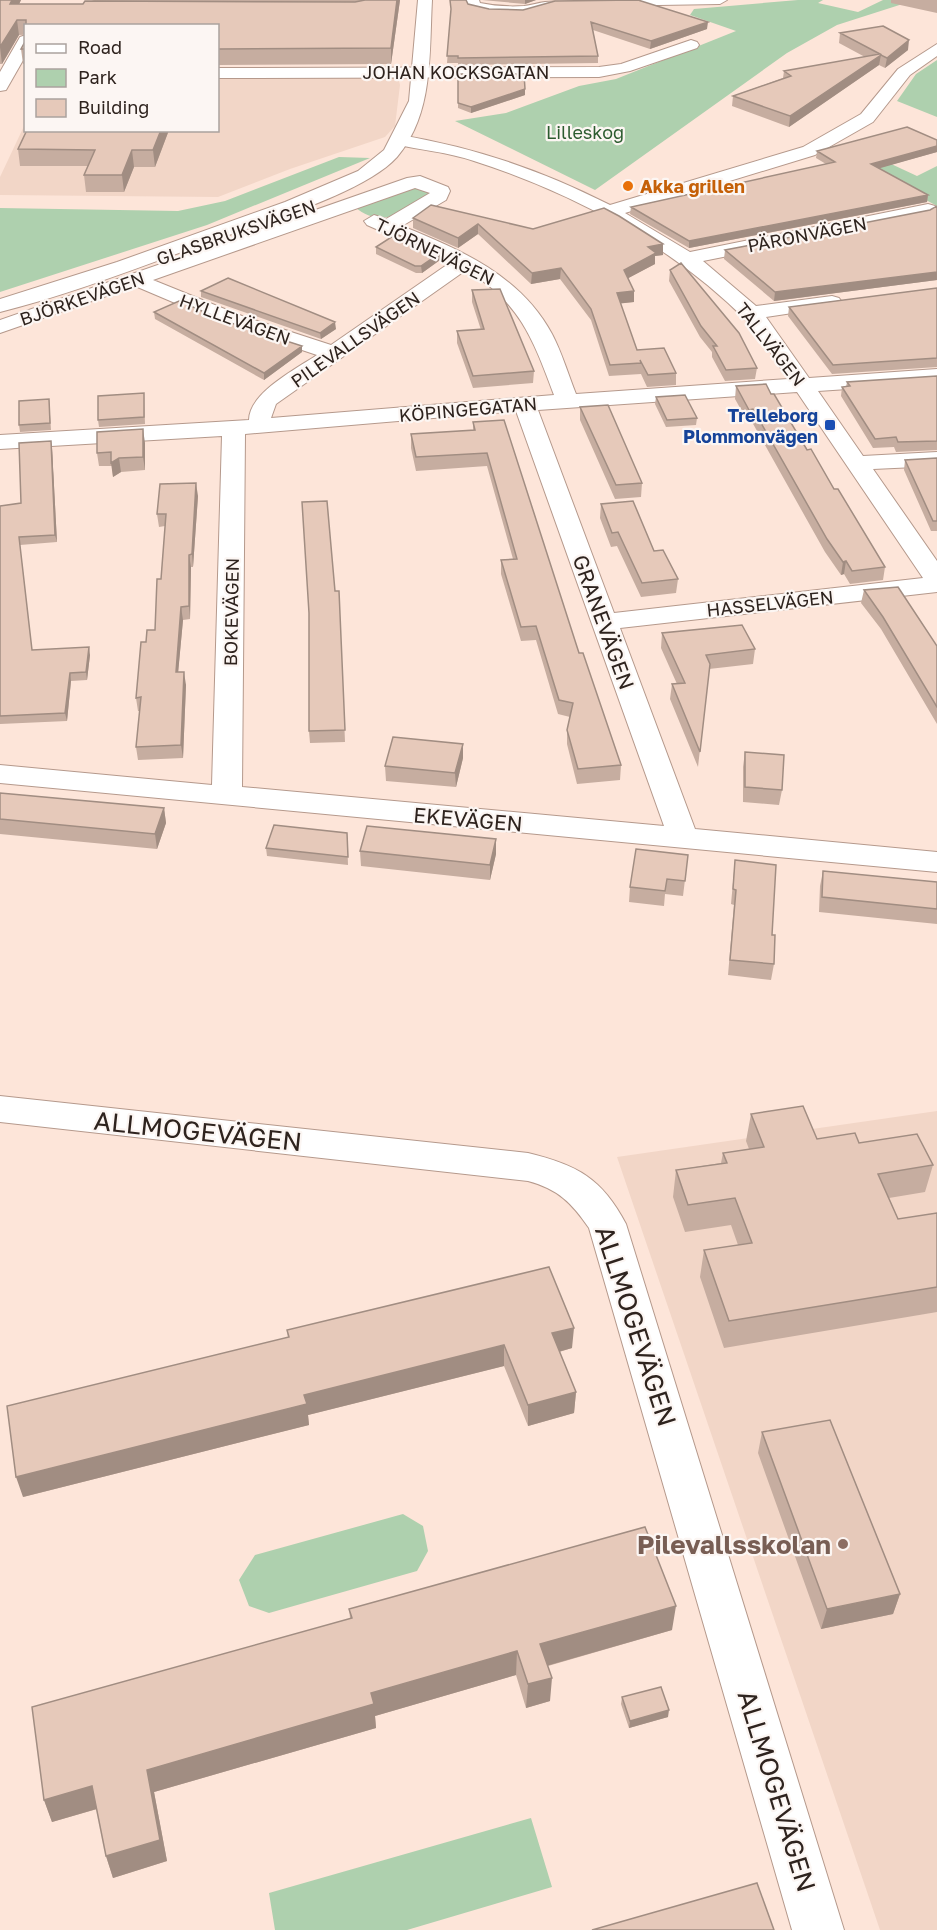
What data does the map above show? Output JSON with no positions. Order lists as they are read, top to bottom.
{
  "streets": {
    "street": [
      "JOHAN KOCKSGATAN",
      "GLASBRUKSVÄGEN",
      "PÄRONVÄGEN",
      "TJÖRNEVÄGEN",
      "BJÖRKEVÄGEN",
      "HYLLEVÄGEN",
      "PILEVALLSVÄGEN",
      "TALLVÄGEN",
      "KÖPINGEGATAN",
      "HASSELVÄGEN",
      "BOKEVÄGEN",
      "GRANEVÄGEN",
      "EKEVÄGEN",
      "ALLMOGEVÄGEN"
    ]
  },
  "crossings": [
    ["GLASBRUKSVÄGEN", "TALLVÄGEN"],
    ["PÄRONVÄGEN", "TALLVÄGEN"],
    ["TJÖRNEVÄGEN", "BJÖRKEVÄGEN"],
    ["TJÖRNEVÄGEN", "PILEVALLSVÄGEN"],
    ["TJÖRNEVÄGEN", "KÖPINGEGATAN"],
    ["BJÖRKEVÄGEN", "HYLLEVÄGEN"],
    ["HYLLEVÄGEN", "PILEVALLSVÄGEN"],
    ["PILEVALLSVÄGEN", "KÖPINGEGATAN"],
    ["PILEVALLSVÄGEN", "BOKEVÄGEN"],
    ["TALLVÄGEN", "KÖPINGEGATAN"],
    ["TALLVÄGEN", "HASSELVÄGEN"],
    ["KÖPINGEGATAN", "BOKEVÄGEN"],
    ["KÖPINGEGATAN", "GRANEVÄGEN"],
    ["HASSELVÄGEN", "GRANEVÄGEN"],
    ["BOKEVÄGEN", "EKEVÄGEN"],
    ["GRANEVÄGEN", "EKEVÄGEN"]
  ],
  "parks": ["Lilleskog"],
  "places": {
    "other": ["Akka grillen", "Pilevallsskolan"],
    "transit": ["Trelleborg Plommonvägen"]
  },
  "legend": ["Road", "Park", "Building"]
}
